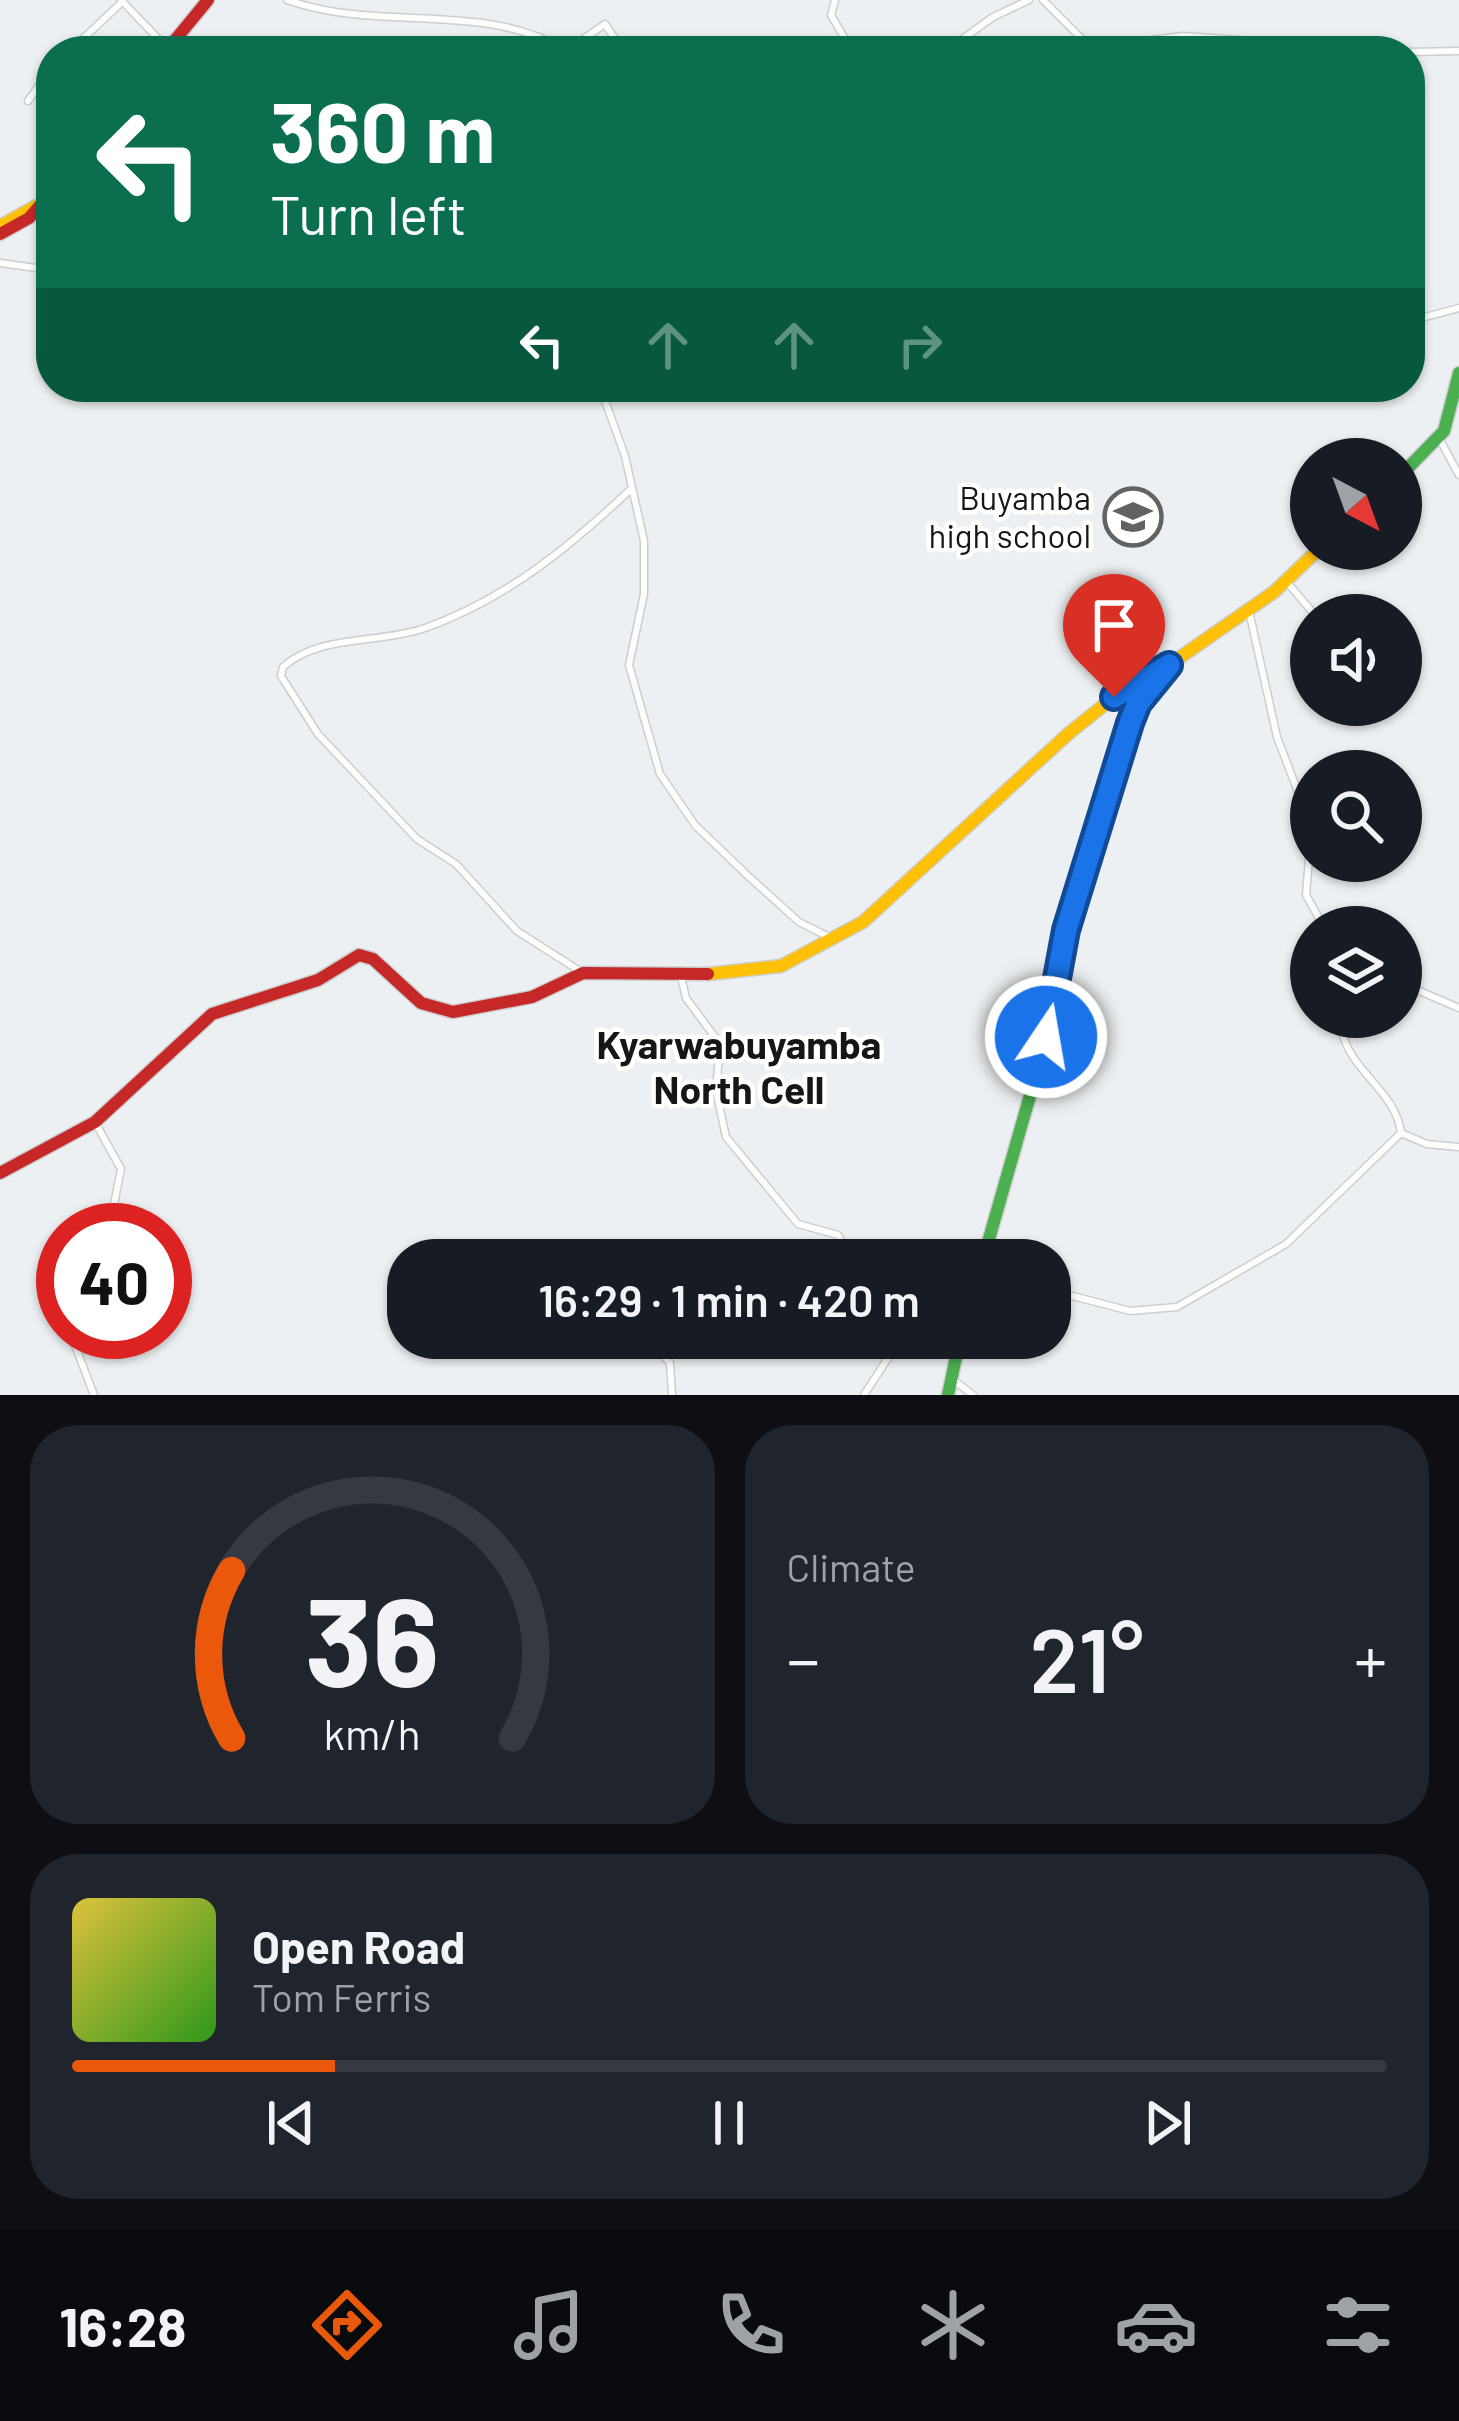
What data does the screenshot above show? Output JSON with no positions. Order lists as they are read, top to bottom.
{
  "districts": ["Kyarwabuyamba North Cell"],
  "places": {
    "school or university": ["Buyamba high school"]
  },
  "north": "bottom right",
  "page": {
    "turn": ["360 m", "Turn left"],
    "limit": "40",
    "trip": "16:29 · 1 min · 420 m",
    "tile": "Climate",
    "heat": ["−", "21°", "+"],
    "song": ["Open Road", "Tom Ferris"],
    "tabs": "16:28",
    "gauge": ["36", "km/h"]
  }
}
